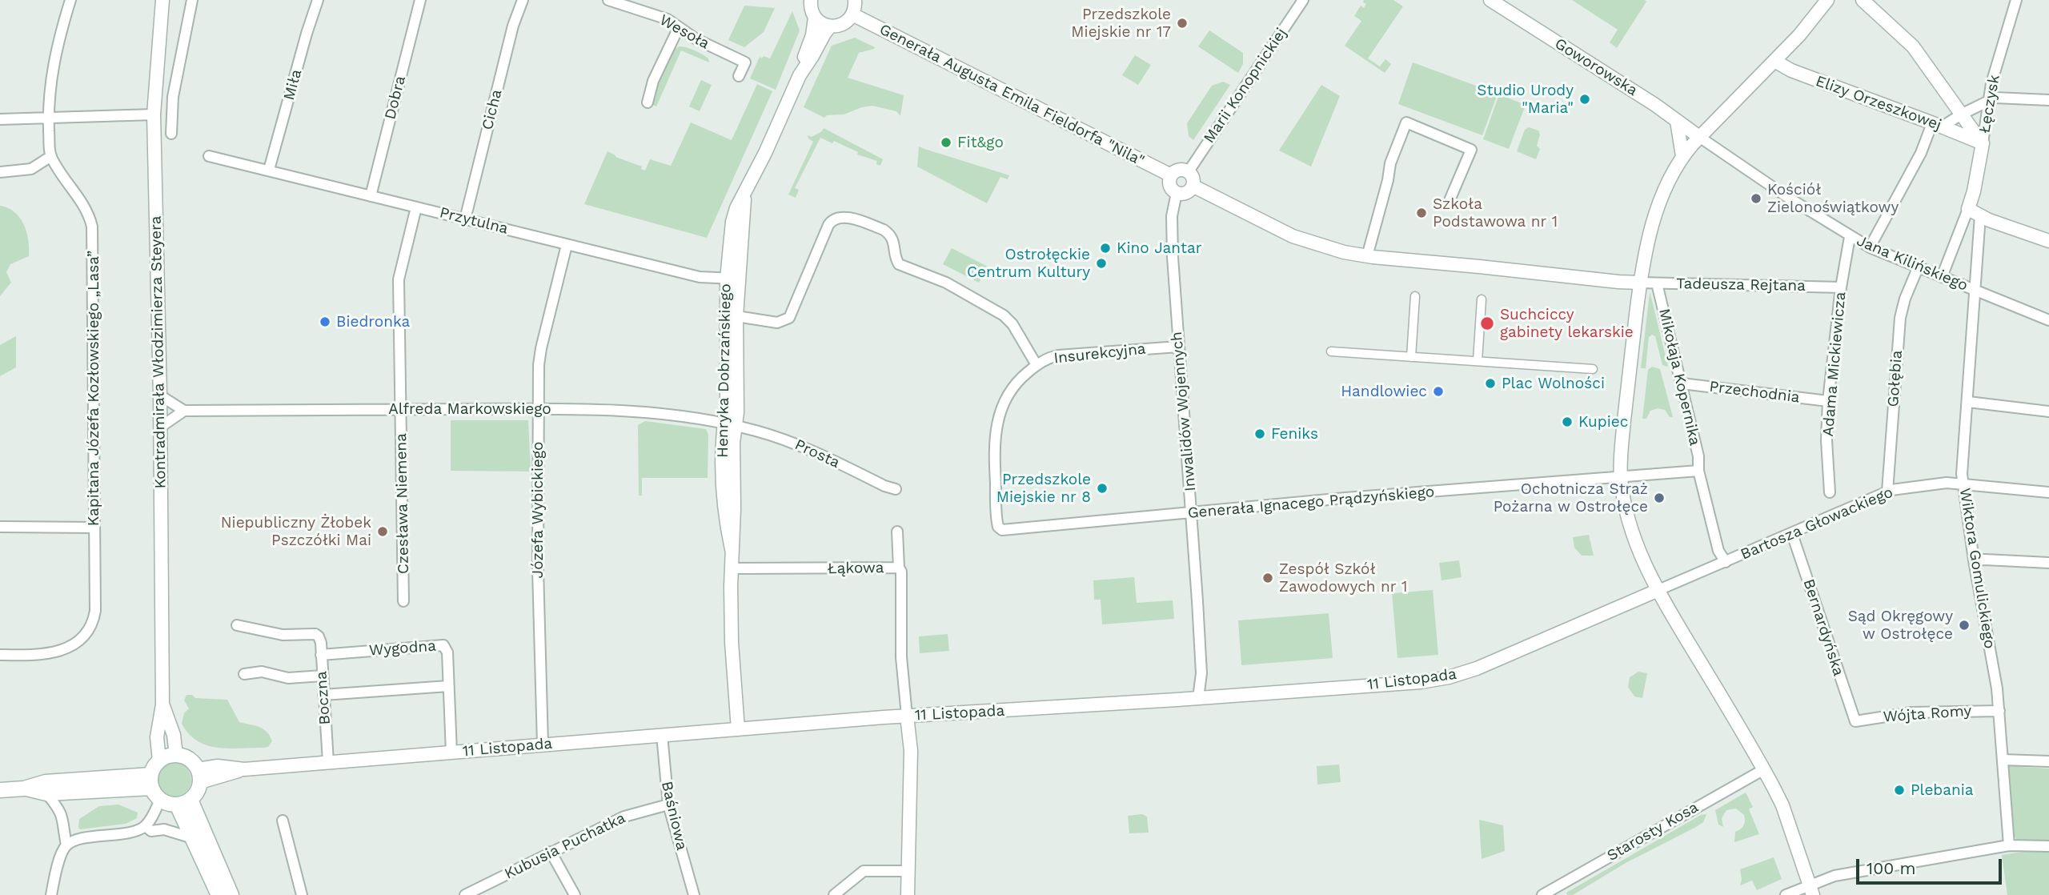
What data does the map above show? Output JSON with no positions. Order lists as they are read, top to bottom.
{
  "streets": {
    "street": [
      "Wesoła",
      "Goworowska",
      "Miła",
      "Marii Konopnickiej",
      "Generała Augusta Emila Fieldorfa \"Nila\"",
      "Dobra",
      "Elizy Orzeszkowej",
      "Łęczysk",
      "Cicha",
      "Przytulna",
      "Jana Kilińskiego",
      "Tadeusza Rejtana",
      "Kontradmirała Włodzimierza Steyera",
      "Insurekcyjna",
      "Adama Mickiewicza",
      "Henryka Dobrzańskiego",
      "Mikołaja Kopernika",
      "Gołębia",
      "Kapitana Józefa Kozłowskiego „Lasa”",
      "Przechodnia",
      "Alfreda Markowskiego",
      "Inwalidów Wojennych",
      "Prosta",
      "Generała Ignacego Prądzyńskiego",
      "Czesława Niemena",
      "Józefa Wybickiego",
      "Bartosza Głowackiego",
      "Łąkowa",
      "Wiktora Gomulickiego",
      "Bernardyńska",
      "Wygodna",
      "11 Listopada",
      "Boczna",
      "Wójta Romy",
      "Baśniowa",
      "Starosty Kosa",
      "Kubusia Puchatka"
    ]
  },
  "crossings": [
    ["Goworowska", "Jana Kilińskiego"],
    ["Goworowska", "Mikołaja Kopernika"],
    ["Miła", "Przytulna"],
    ["Marii Konopnickiej", "Generała Augusta Emila Fieldorfa \"Nila\""],
    ["Marii Konopnickiej", "Inwalidów Wojennych"],
    ["Generała Augusta Emila Fieldorfa \"Nila\"", "Inwalidów Wojennych"],
    ["Dobra", "Przytulna"],
    ["Elizy Orzeszkowej", "Łęczysk"],
    ["Elizy Orzeszkowej", "Mikołaja Kopernika"],
    ["Cicha", "Przytulna"],
    ["Przytulna", "Henryka Dobrzańskiego"],
    ["Przytulna", "Czesława Niemena"],
    ["Przytulna", "Józefa Wybickiego"],
    ["Jana Kilińskiego", "Adama Mickiewicza"],
    ["Jana Kilińskiego", "Mikołaja Kopernika"],
    ["Jana Kilińskiego", "Gołębia"],
    ["Jana Kilińskiego", "Wiktora Gomulickiego"],
    ["Tadeusza Rejtana", "Adama Mickiewicza"],
    ["Tadeusza Rejtana", "Mikołaja Kopernika"],
    ["Kontradmirała Włodzimierza Steyera", "11 Listopada"],
    ["Insurekcyjna", "Inwalidów Wojennych"],
    ["Insurekcyjna", "Generała Ignacego Prądzyńskiego"],
    ["Adama Mickiewicza", "Przechodnia"],
    ["Henryka Dobrzańskiego", "Alfreda Markowskiego"],
    ["Henryka Dobrzańskiego", "Prosta"],
    ["Henryka Dobrzańskiego", "Łąkowa"],
    ["Henryka Dobrzańskiego", "11 Listopada"],
    ["Mikołaja Kopernika", "Przechodnia"],
    ["Mikołaja Kopernika", "Generała Ignacego Prądzyńskiego"],
    ["Mikołaja Kopernika", "Bartosza Głowackiego"],
    ["Mikołaja Kopernika", "11 Listopada"],
    ["Mikołaja Kopernika", "Starosty Kosa"],
    ["Gołębia", "Bartosza Głowackiego"],
    ["Alfreda Markowskiego", "Prosta"],
    ["Alfreda Markowskiego", "Czesława Niemena"],
    ["Alfreda Markowskiego", "Józefa Wybickiego"],
    ["Inwalidów Wojennych", "Generała Ignacego Prądzyńskiego"],
    ["Inwalidów Wojennych", "11 Listopada"],
    ["Józefa Wybickiego", "11 Listopada"],
    ["Bartosza Głowackiego", "Wiktora Gomulickiego"],
    ["Bartosza Głowackiego", "Bernardyńska"],
    ["Bartosza Głowackiego", "11 Listopada"],
    ["Łąkowa", "11 Listopada"],
    ["Wiktora Gomulickiego", "Wójta Romy"],
    ["Bernardyńska", "Wójta Romy"],
    ["Wygodna", "11 Listopada"],
    ["Wygodna", "Boczna"],
    ["11 Listopada", "Boczna"],
    ["11 Listopada", "Baśniowa"],
    ["Baśniowa", "Kubusia Puchatka"]
  ],
  "places": [
    "Przedszkole Miejskie nr 17",
    "Studio Urody \"Maria\"",
    "Fit&go",
    "Kościół Zielonoświątkowy",
    "Szkoła Podstawowa nr 1",
    "Kino Jantar",
    "Ostrołęckie Centrum Kultury",
    "Biedronka",
    "Suchciccy gabinety lekarskie",
    "Plac Wolności",
    "Handlowiec",
    "Kupiec",
    "Feniks",
    "Przedszkole Miejskie nr 8",
    "Ochotnicza Straż Pożarna w Ostrołęce",
    "Niepubliczny Żłobek Pszczółki Mai",
    "Zespół Szkół Zawodowych nr 1",
    "Sąd Okręgowy w Ostrołęce",
    "Plebania"
  ],
  "scale_bar": "100 m"
}
